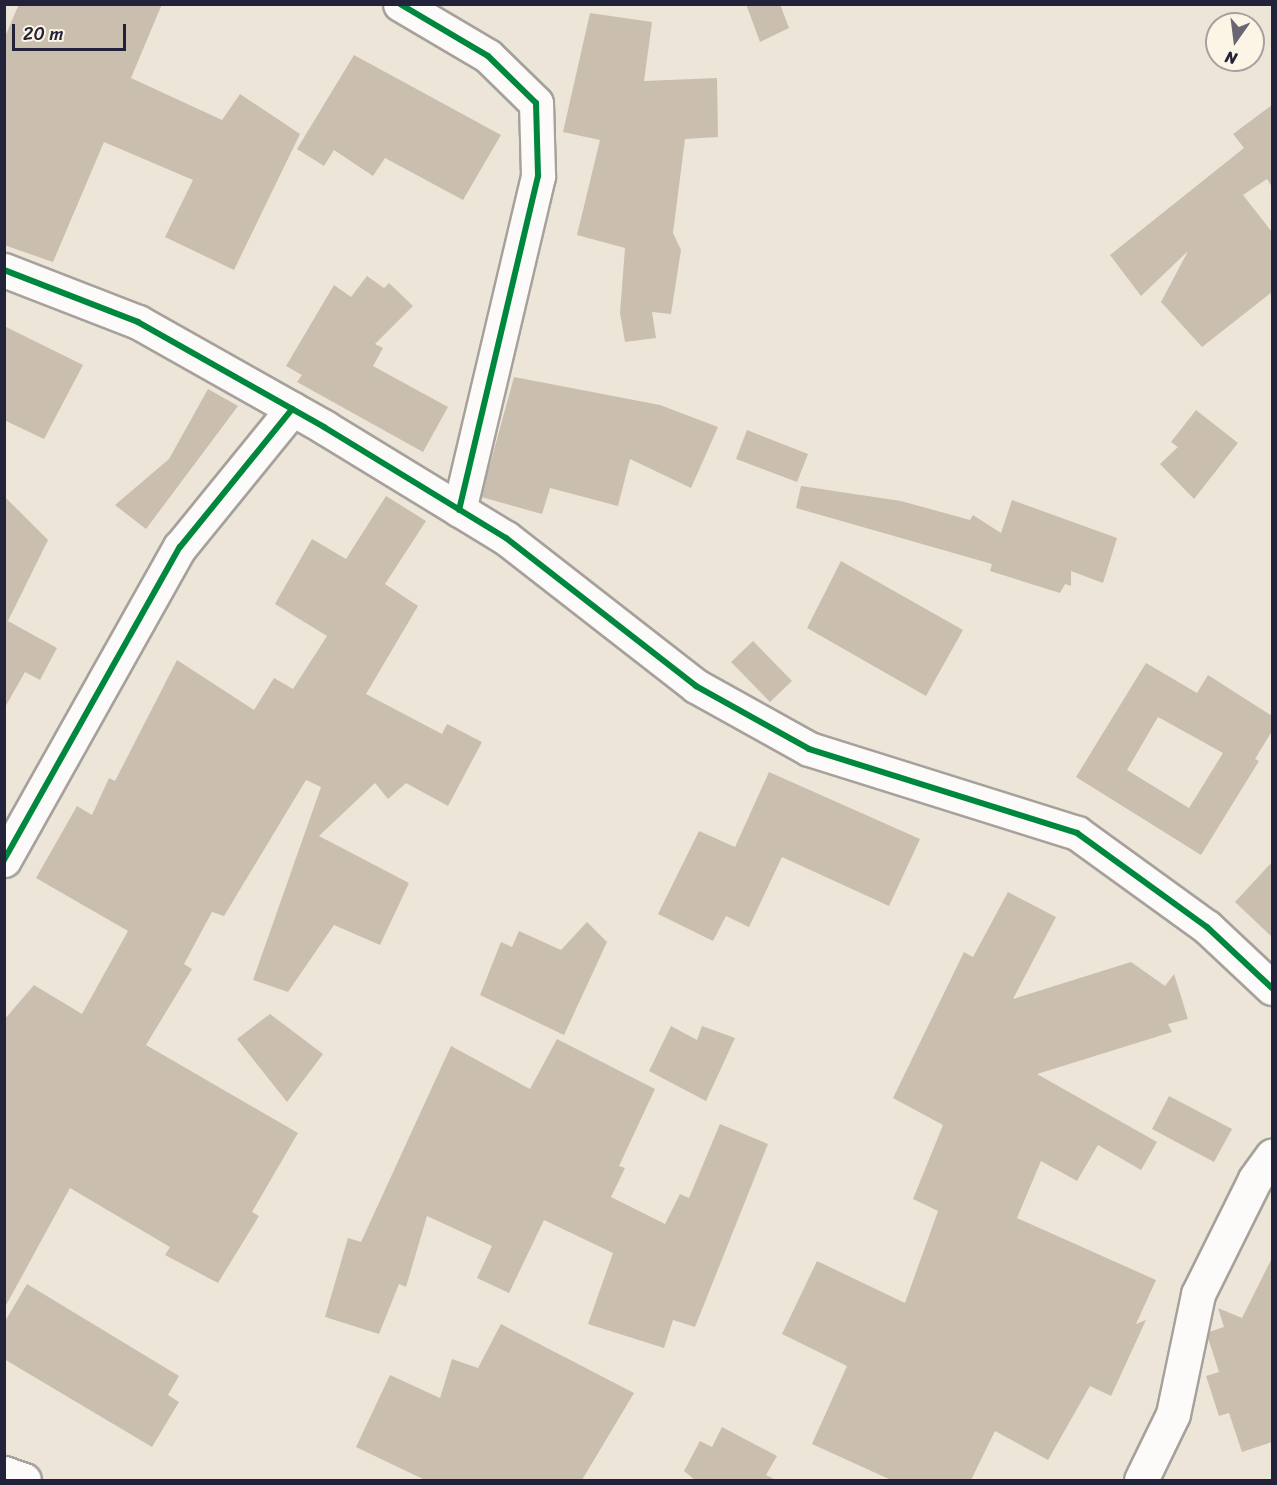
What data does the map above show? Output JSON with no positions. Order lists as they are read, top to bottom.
{
  "scale_bar": "20 m",
  "north": "bottom"
}
